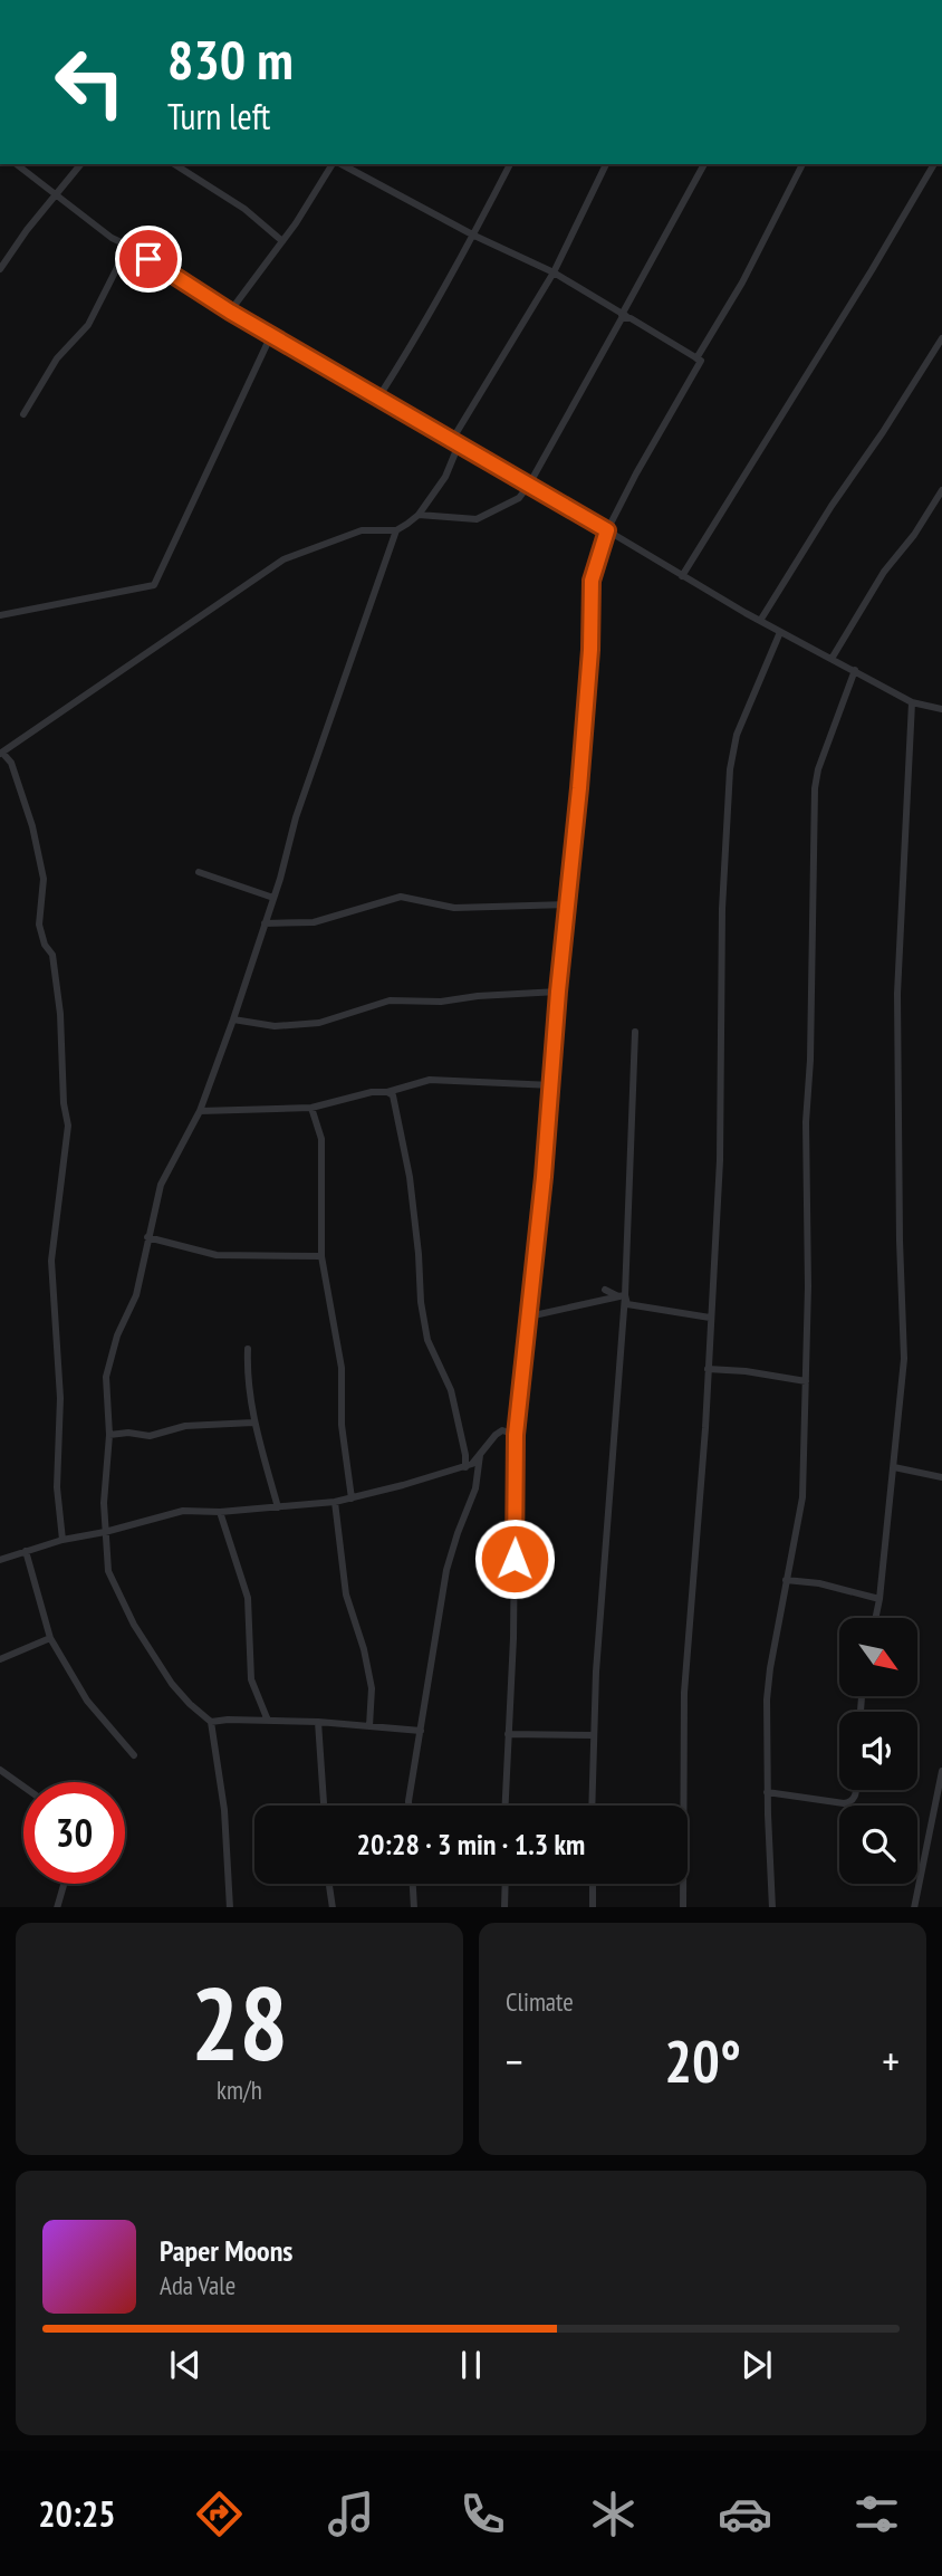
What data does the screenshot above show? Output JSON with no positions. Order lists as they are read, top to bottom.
{
  "north": "bottom right",
  "page": {
    "turn": ["830 m", "Turn left"],
    "limit": "30",
    "trip": "20:28 · 3 min · 1.3 km",
    "tile": [
      ["28", "km/h"],
      "Climate"
    ],
    "heat": ["−", "20°", "+"],
    "song": ["Paper Moons", "Ada Vale"],
    "tabs": "20:25"
  }
}
